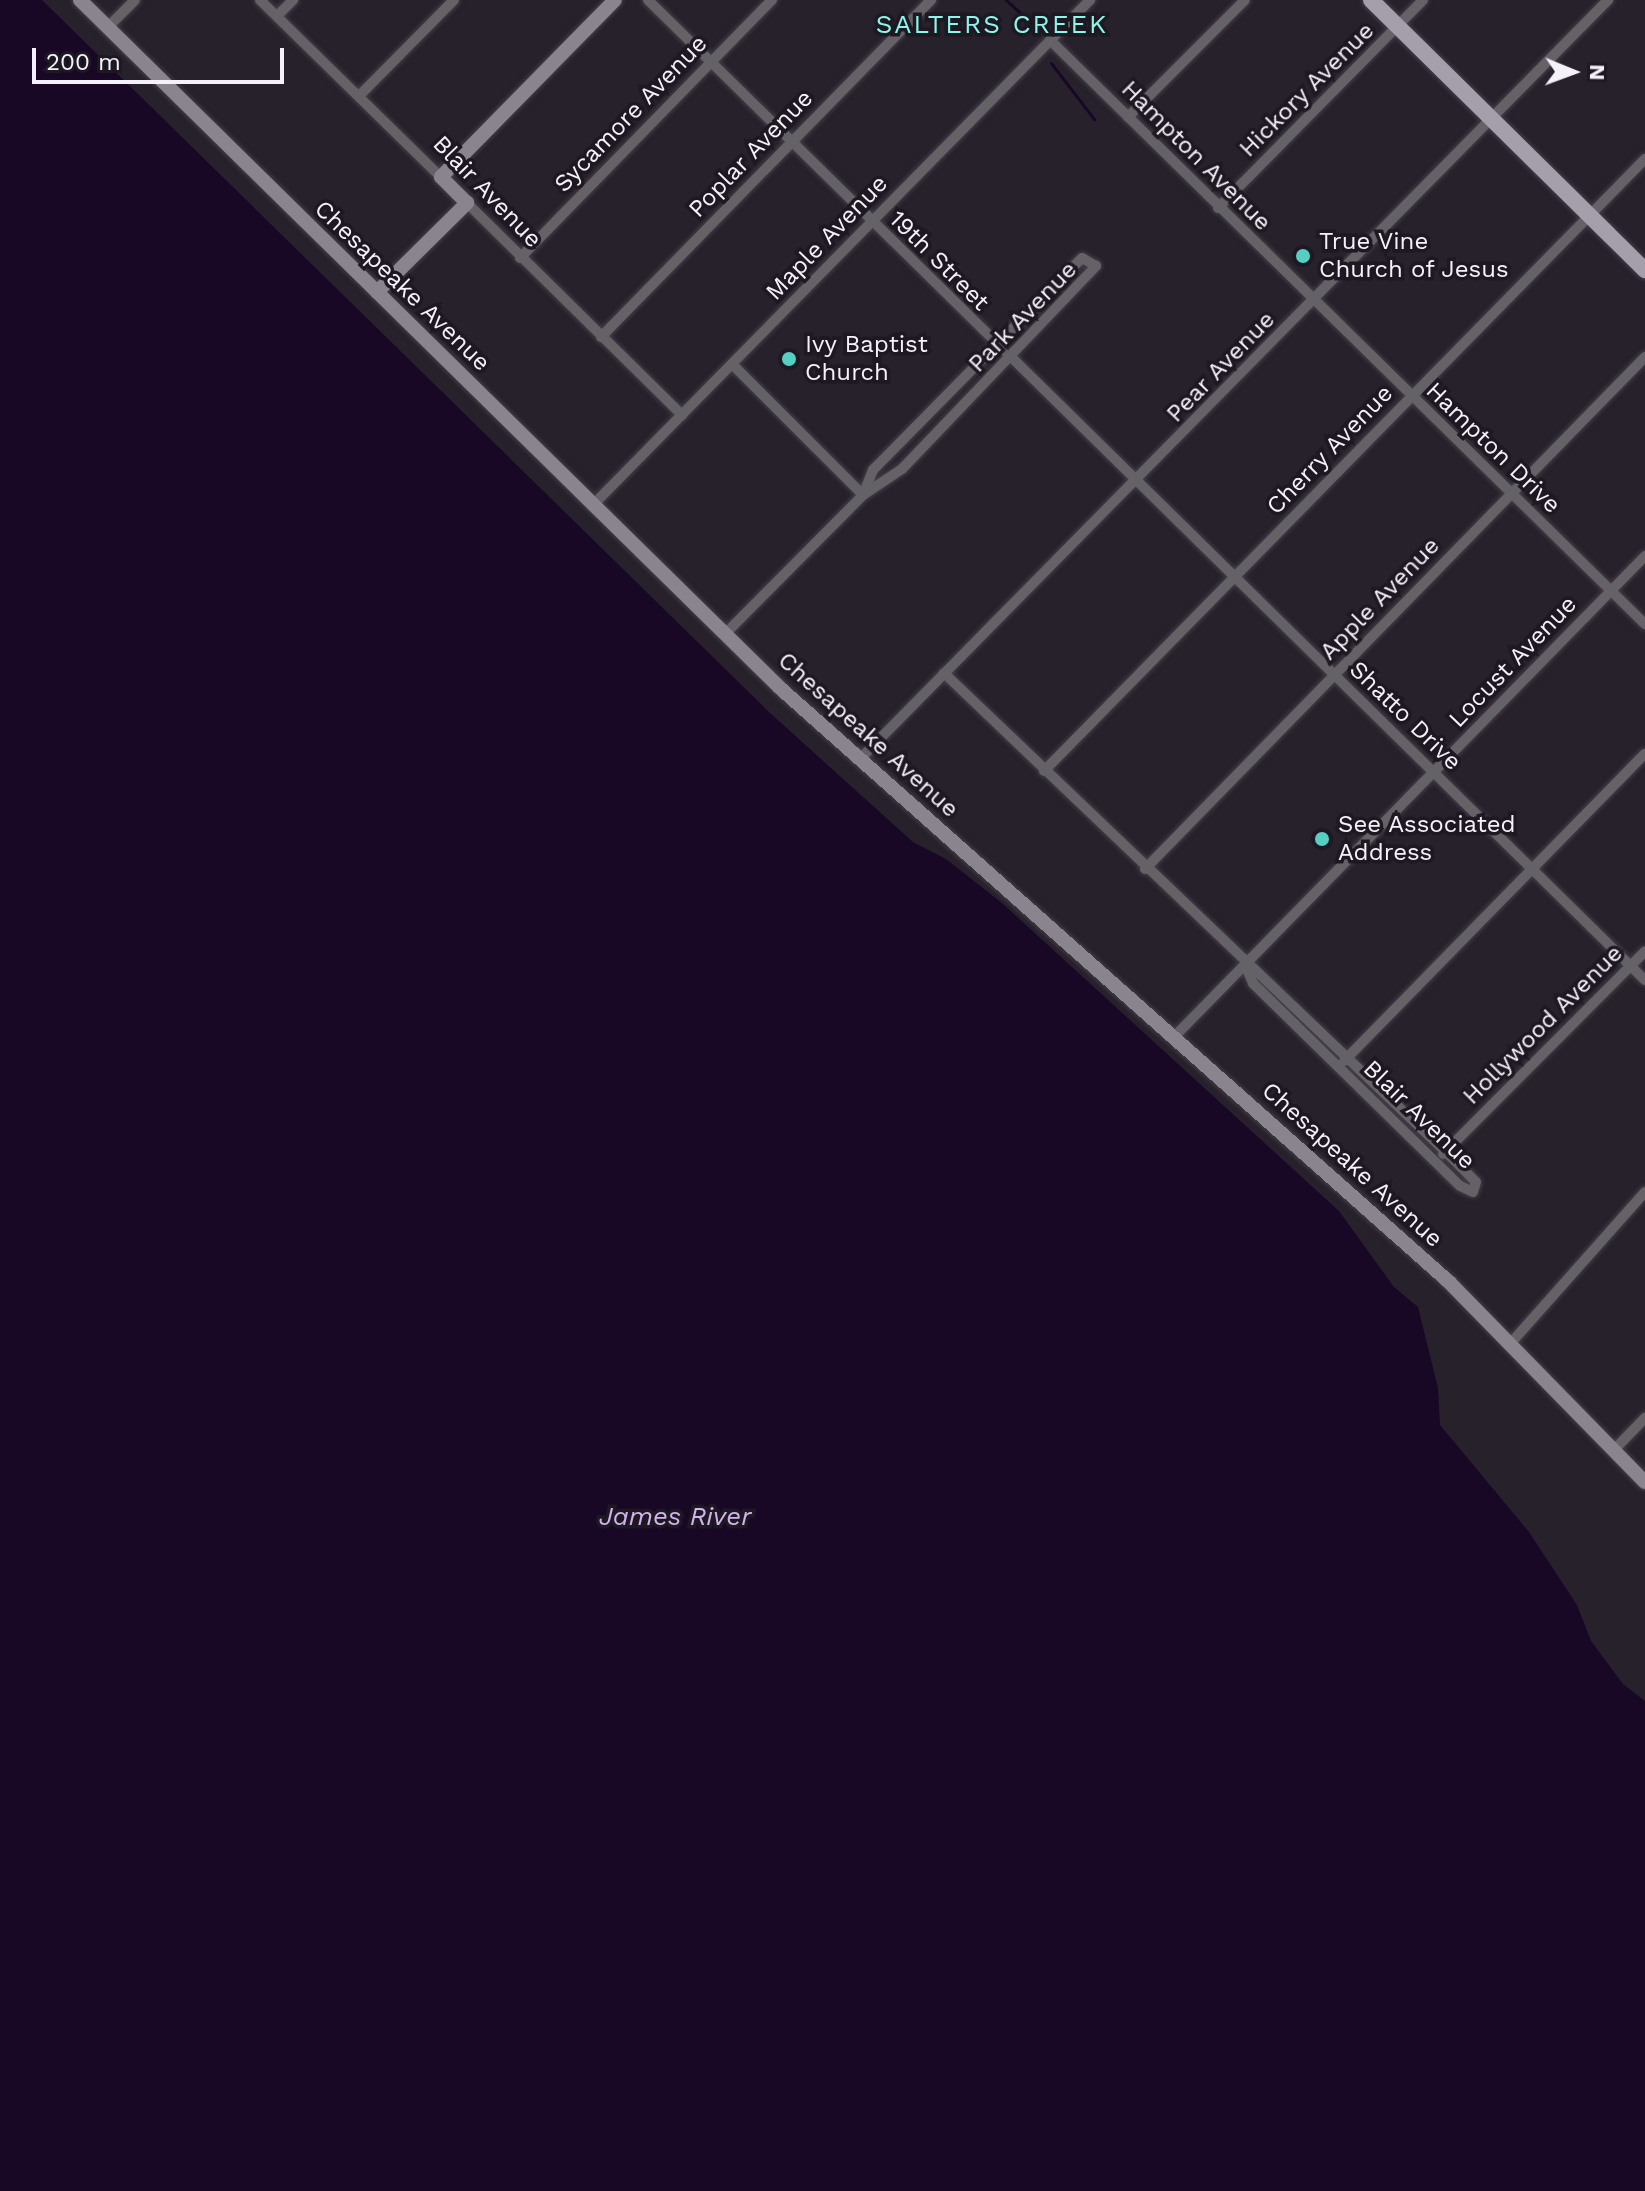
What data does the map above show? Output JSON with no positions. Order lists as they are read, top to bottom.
{
  "streets": {
    "main road": ["Blair Avenue", "Chesapeake Avenue"],
    "street": [
      "Hickory Avenue",
      "Sycamore Avenue",
      "Poplar Avenue",
      "Hampton Avenue",
      "Maple Avenue",
      "19th Street",
      "Park Avenue",
      "Pear Avenue",
      "Hampton Drive",
      "Cherry Avenue",
      "Apple Avenue",
      "Locust Avenue",
      "Shatto Drive",
      "Hollywood Avenue"
    ]
  },
  "crossings": [
    ["Hickory Avenue", "Hampton Avenue"],
    ["Sycamore Avenue", "Blair Avenue"],
    ["Sycamore Avenue", "19th Street"],
    ["Poplar Avenue", "Blair Avenue"],
    ["Poplar Avenue", "19th Street"],
    ["Hampton Avenue", "Maple Avenue"],
    ["Hampton Avenue", "Pear Avenue"],
    ["Hampton Avenue", "Hampton Drive"],
    ["Blair Avenue", "Maple Avenue"],
    ["Blair Avenue", "Pear Avenue"],
    ["Blair Avenue", "Cherry Avenue"],
    ["Blair Avenue", "Apple Avenue"],
    ["Blair Avenue", "Locust Avenue"],
    ["Blair Avenue", "Hollywood Avenue"],
    ["Maple Avenue", "19th Street"],
    ["Maple Avenue", "Chesapeake Avenue"],
    ["19th Street", "Park Avenue"],
    ["19th Street", "Pear Avenue"],
    ["19th Street", "Shatto Drive"],
    ["Chesapeake Avenue", "Park Avenue"],
    ["Chesapeake Avenue", "Pear Avenue"],
    ["Chesapeake Avenue", "Locust Avenue"],
    ["Pear Avenue", "Hampton Drive"],
    ["Pear Avenue", "Shatto Drive"],
    ["Hampton Drive", "Cherry Avenue"],
    ["Hampton Drive", "Apple Avenue"],
    ["Hampton Drive", "Locust Avenue"],
    ["Cherry Avenue", "Shatto Drive"],
    ["Apple Avenue", "Shatto Drive"],
    ["Locust Avenue", "Shatto Drive"],
    ["Shatto Drive", "Hollywood Avenue"]
  ],
  "districts": ["SALTERS CREEK"],
  "water": ["James River"],
  "places": ["True Vine Church of Jesus", "Ivy Baptist Church", "See Associated Address"],
  "scale_bar": "200 m",
  "north": "right"
}
